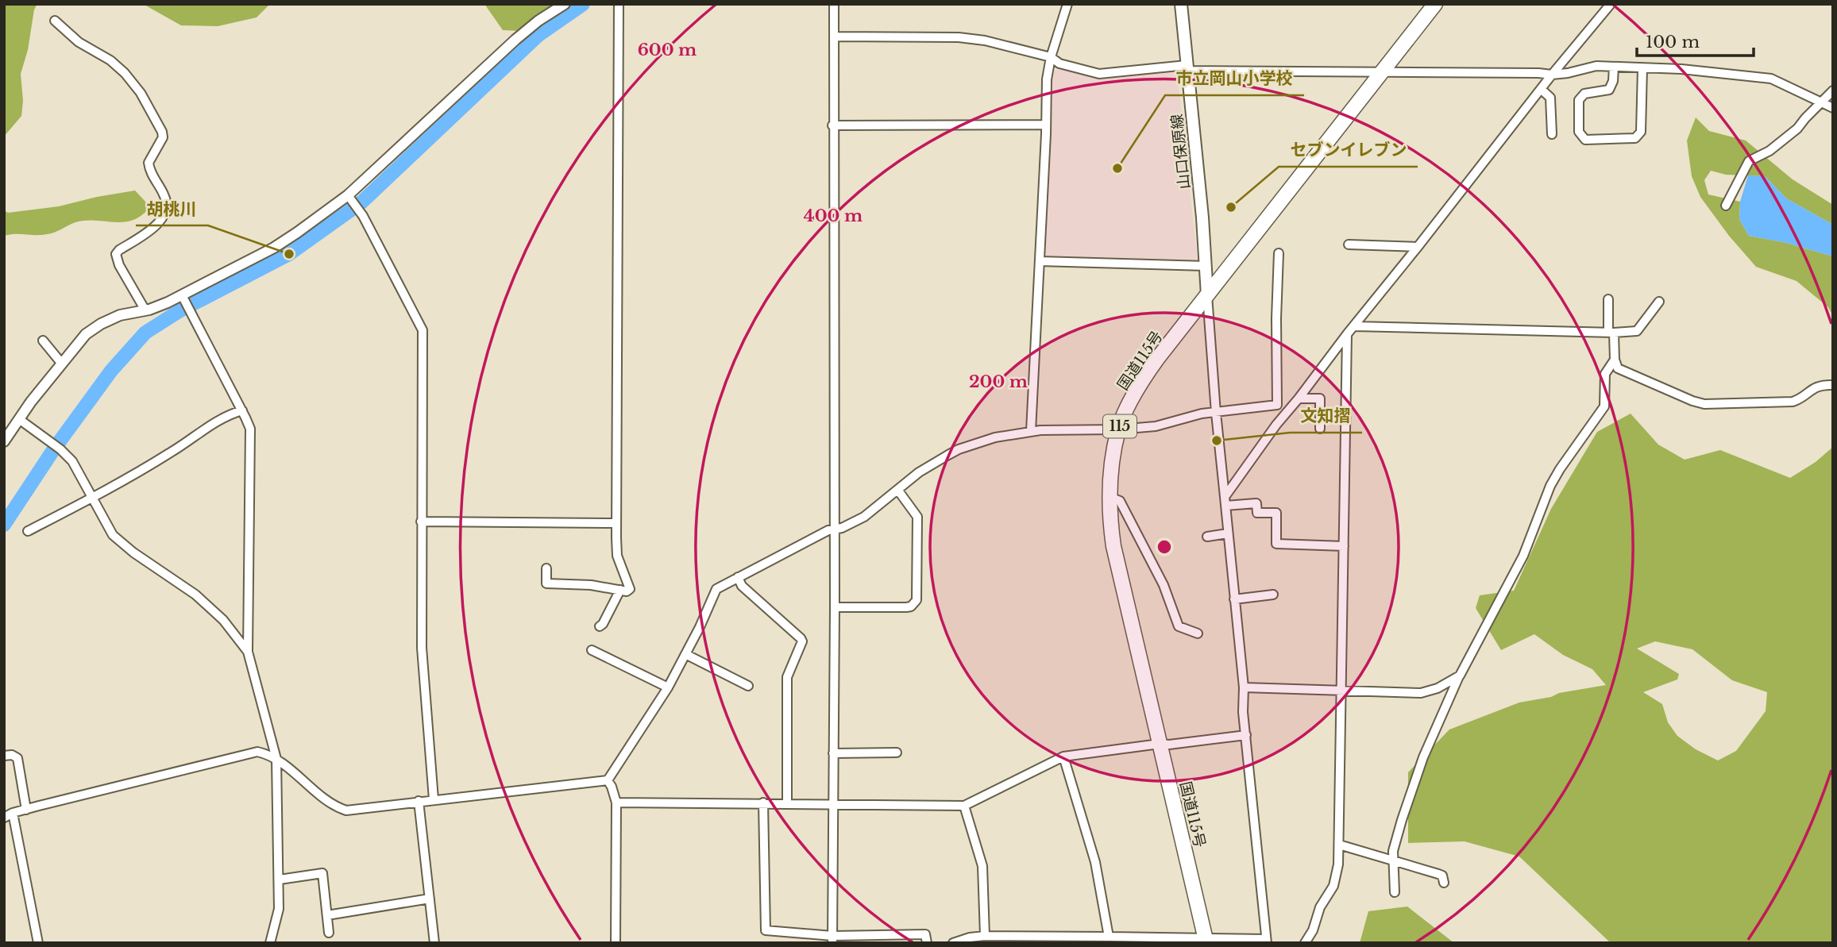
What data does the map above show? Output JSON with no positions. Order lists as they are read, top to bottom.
{
  "streets": {
    "highway": ["国道115号", "115"],
    "main road": ["山口保原線"]
  },
  "crossings": [
    ["山口保原線", "国道115号"]
  ],
  "places": [
    "市立岡山小学校",
    "セブンイレブン",
    "胡桃川",
    "文知摺"
  ],
  "scale_bar": "100 m",
  "rings": ["600 m", "400 m", "200 m"]
}
